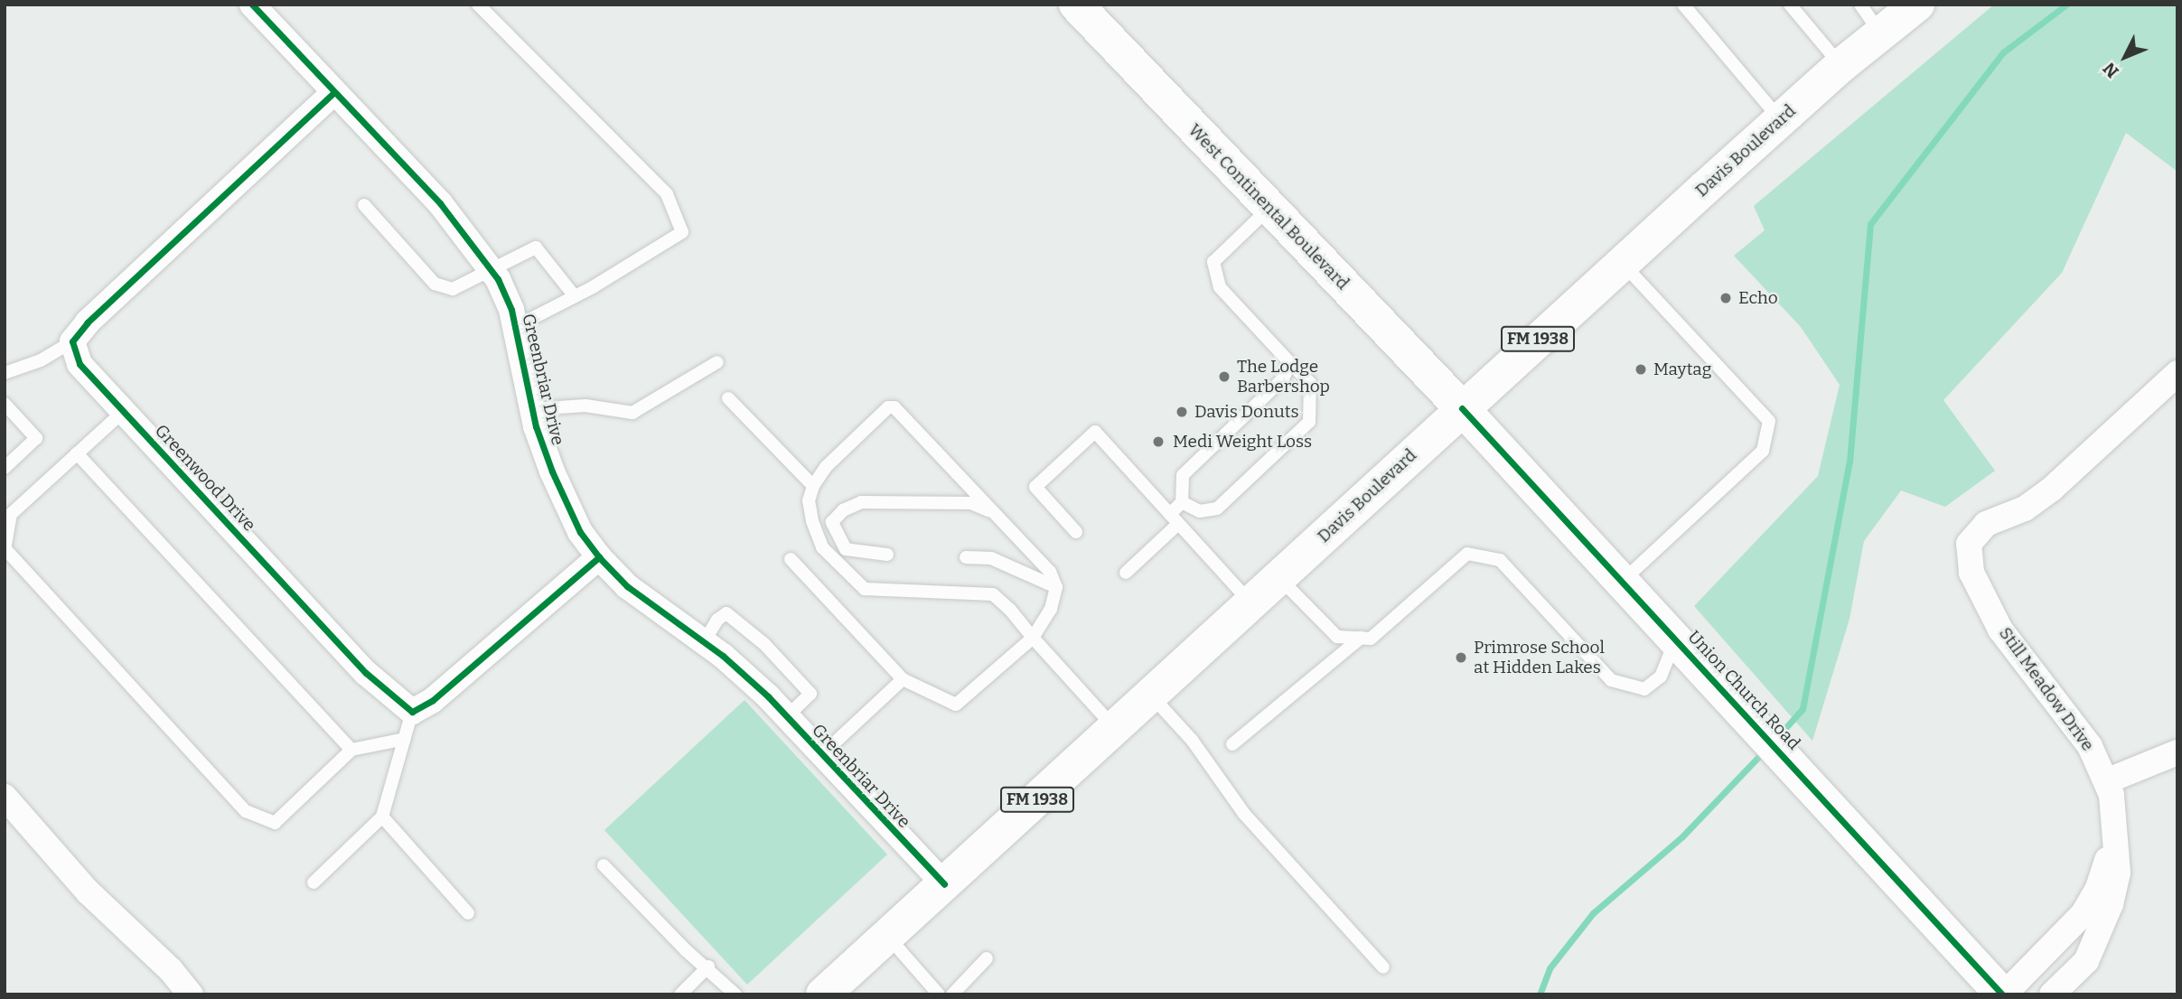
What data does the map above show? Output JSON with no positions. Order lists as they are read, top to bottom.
{
  "streets": {
    "main road": [
      "Davis Boulevard",
      "West Continental Boulevard",
      "FM 1938",
      "Union Church Road"
    ],
    "street": ["Greenbriar Drive", "Greenwood Drive", "Still Meadow Drive"]
  },
  "crossings": [
    ["Davis Boulevard", "West Continental Boulevard"],
    ["Davis Boulevard", "Greenbriar Drive"],
    ["Davis Boulevard", "Union Church Road"],
    ["West Continental Boulevard", "Union Church Road"],
    ["Still Meadow Drive", "Union Church Road"]
  ],
  "places": [
    "Echo",
    "Maytag",
    "The Lodge Barbershop",
    "Davis Donuts",
    "Medi Weight Loss",
    "Primrose School at Hidden Lakes"
  ],
  "north": "bottom left"
}
